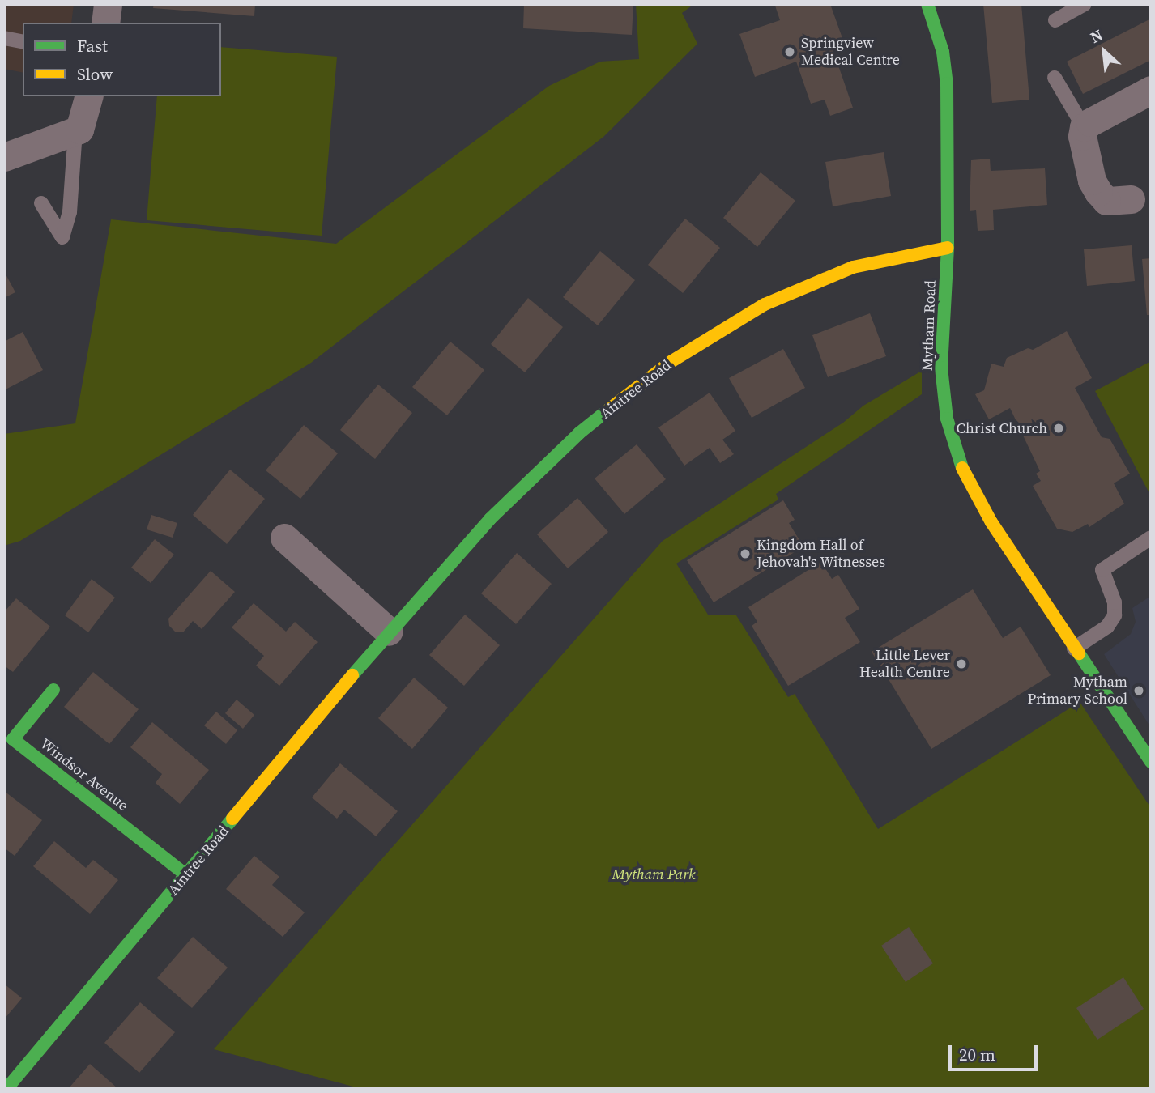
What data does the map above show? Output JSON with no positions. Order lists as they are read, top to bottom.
{
  "streets": {
    "street": ["Mytham Road", "Aintree Road", "Windsor Avenue"]
  },
  "crossings": [
    ["Mytham Road", "Aintree Road"],
    ["Aintree Road", "Windsor Avenue"]
  ],
  "parks": ["Mytham Park"],
  "places": [
    "Springview Medical Centre",
    "Christ Church",
    "Kingdom Hall of Jehovah's Witnesses",
    "Little Lever Health Centre",
    "Mytham Primary School"
  ],
  "legend": ["Fast", "Slow"],
  "scale_bar": "20 m",
  "north": "top left"
}
